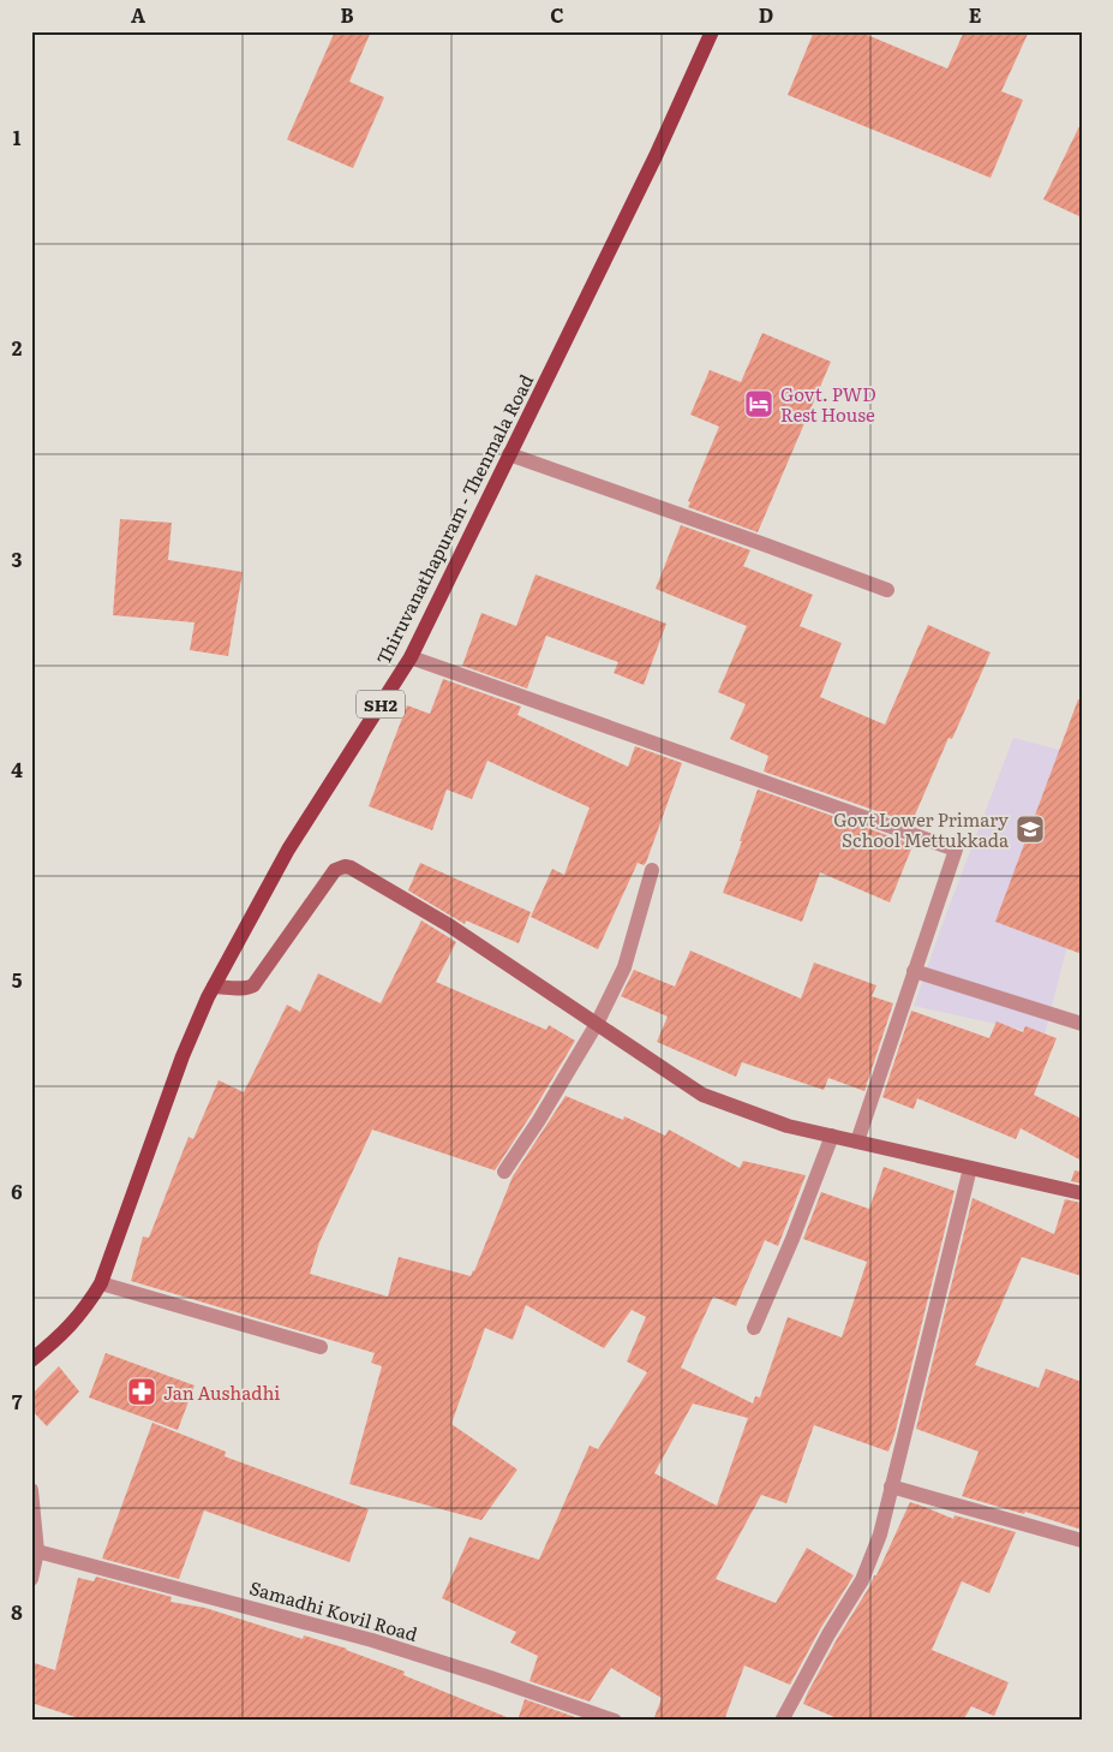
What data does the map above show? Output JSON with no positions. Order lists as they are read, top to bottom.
{
  "streets": {
    "main road": ["Thiruvanathapuram - Thenmala Road", "SH2"],
    "street": ["Samadhi Kovil Road"]
  },
  "places": {
    "hotel": ["Govt. PWD Rest House"],
    "school or university": ["Govt Lower Primary School Mettukkada"],
    "pharmacy": ["Jan Aushadhi"]
  },
  "grid": {
    "columns": [
      "A",
      "B",
      "C",
      "D",
      "E"
    ],
    "rows": [
      "1",
      "2",
      "3",
      "4",
      "5",
      "6",
      "7",
      "8"
    ]
  }
}
